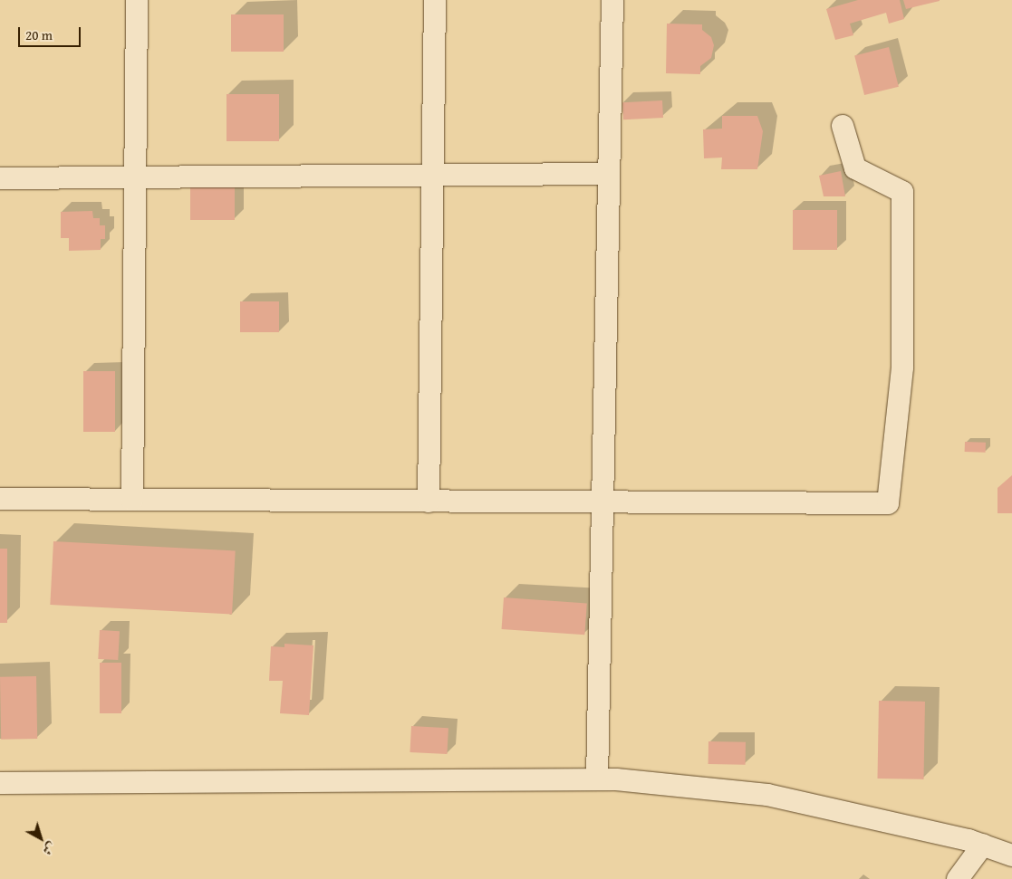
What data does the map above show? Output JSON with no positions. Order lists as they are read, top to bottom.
{
  "scale_bar": "20 m",
  "north": "bottom right"
}
